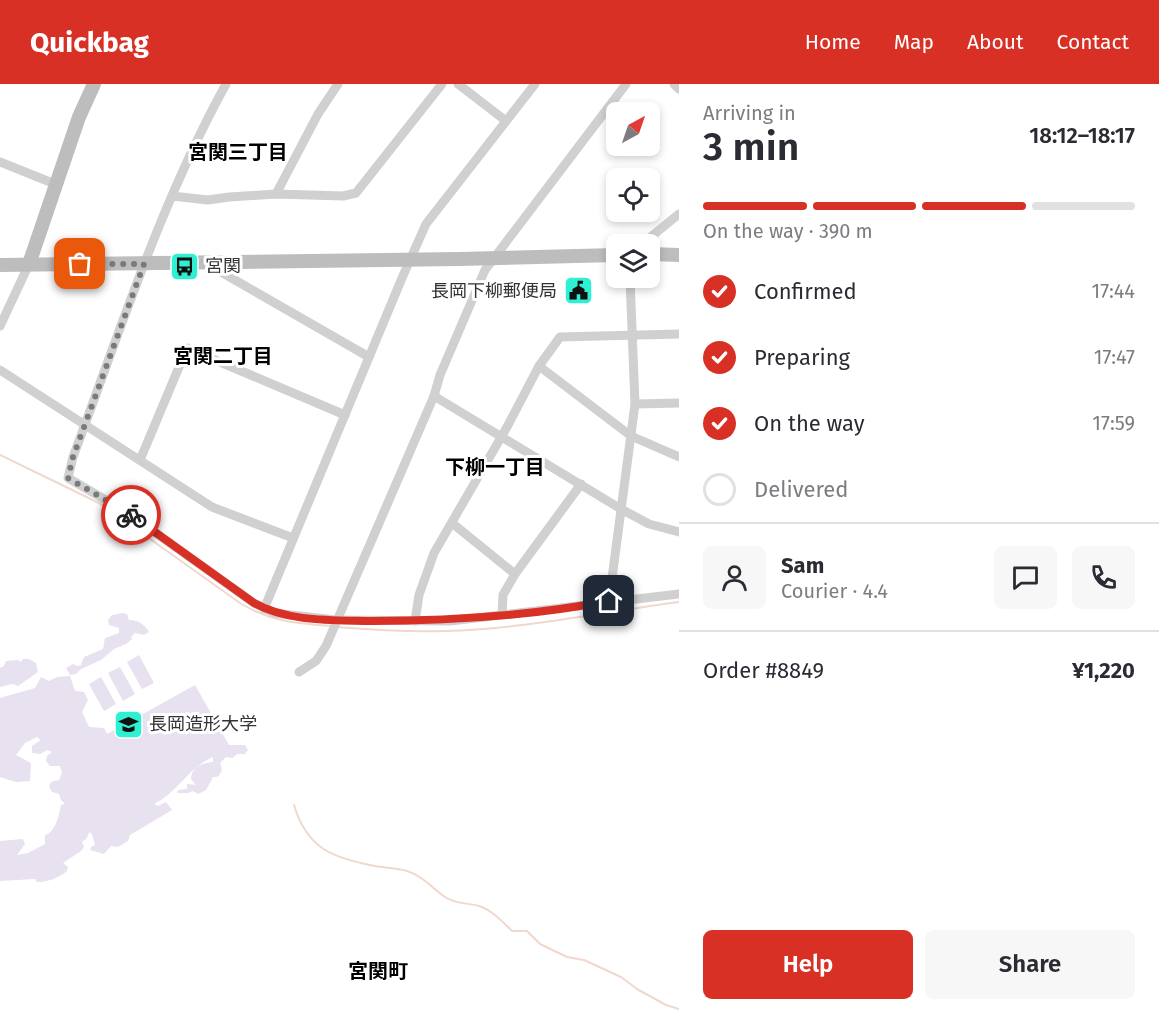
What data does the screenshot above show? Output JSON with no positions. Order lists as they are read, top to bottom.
{
  "districts": [
    "宮関三丁目",
    "宮関二丁目",
    "下柳一丁目",
    "宮関町"
  ],
  "places": {
    "bus stop": ["宮関"],
    "public building": ["長岡下柳郵便局"],
    "school or university": ["長岡造形大学"]
  },
  "north": "top right",
  "page": {
    "header": "Quickbag",
    "nav": [
      "Home",
      "Map",
      "About",
      "Contact"
    ],
    "heading": ["3 min", "Arriving in", "18:12–18:17"],
    "panel": [
      "Sam",
      "Courier · 4.4",
      "Order #8849",
      "¥1,220"
    ],
    "bar": "On the way · 390 m",
    "list": [
      ["Confirmed", "17:44"],
      ["Preparing", "17:47"],
      ["On the way", "17:59"],
      "Delivered"
    ],
    "buttons": ["Help", "Share"]
  }
}
